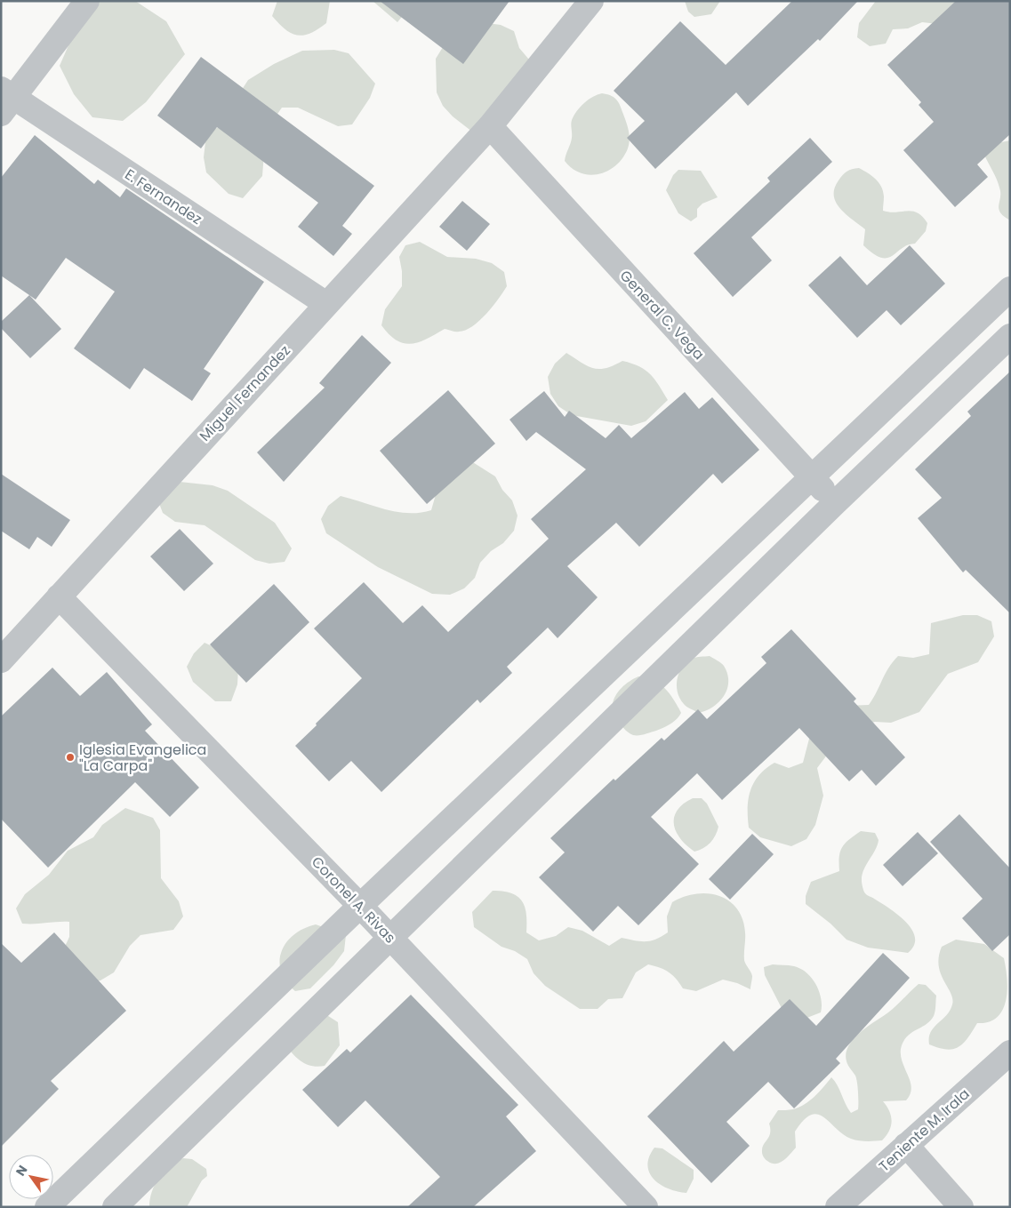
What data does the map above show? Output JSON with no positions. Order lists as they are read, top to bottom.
{
  "streets": {
    "street": [
      "E. Fernandez",
      "General C. Vega",
      "Miguel Fernandez",
      "Coronel A. Rivas",
      "Teniente M. Irala"
    ]
  },
  "crossings": [
    ["E. Fernandez", "Miguel Fernandez"],
    ["General C. Vega", "Miguel Fernandez"],
    ["Miguel Fernandez", "Coronel A. Rivas"]
  ],
  "places": ["Iglesia Evangelica \"La Carpa\""],
  "north": "top left"
}
